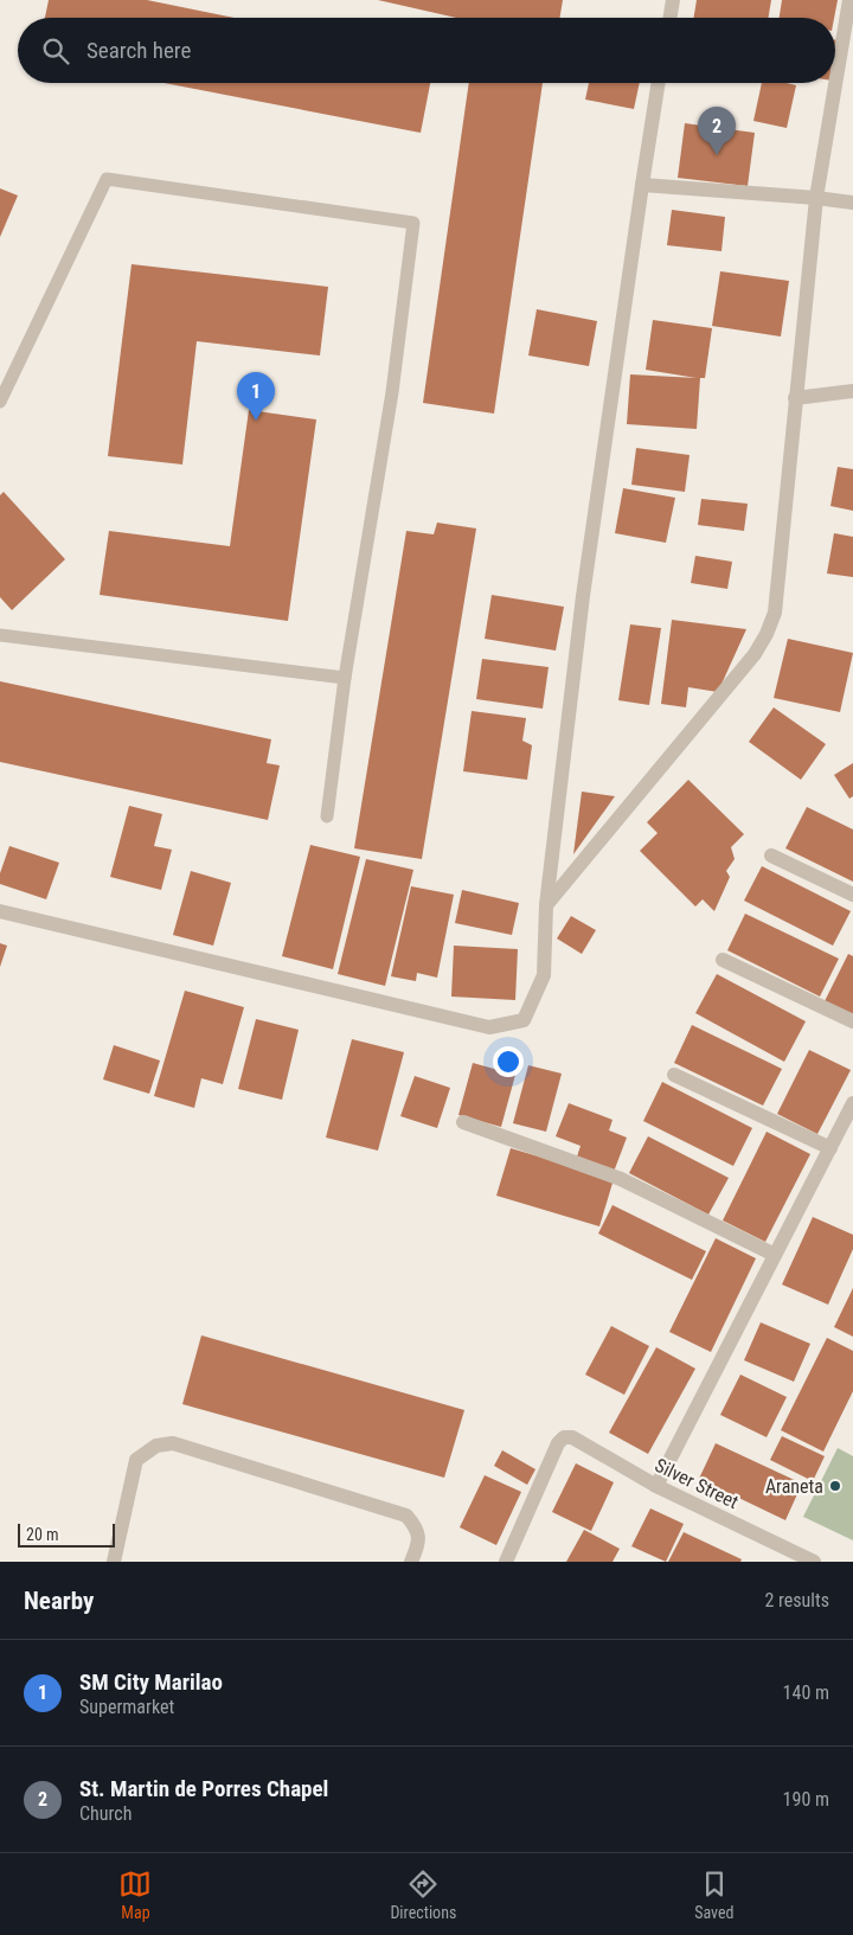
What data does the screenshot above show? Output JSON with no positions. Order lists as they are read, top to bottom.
{
  "streets": {
    "street": ["Silver Street"]
  },
  "places": ["Araneta"],
  "scale_bar": "20 m",
  "page": {
    "search": "Search here",
    "pins": ["2", "1"],
    "scale": "20 m",
    "heading": ["Nearby", "2 results"],
    "list": [
      {
        "mark": "1",
        "name": "SM City Marilao",
        "note": "Supermarket",
        "value": "140 m"
      },
      {
        "mark": "2",
        "name": "St. Martin de Porres Chapel",
        "note": "Church",
        "value": "190 m"
      }
    ],
    "nav": ["Map", "Directions", "Saved"]
  }
}
